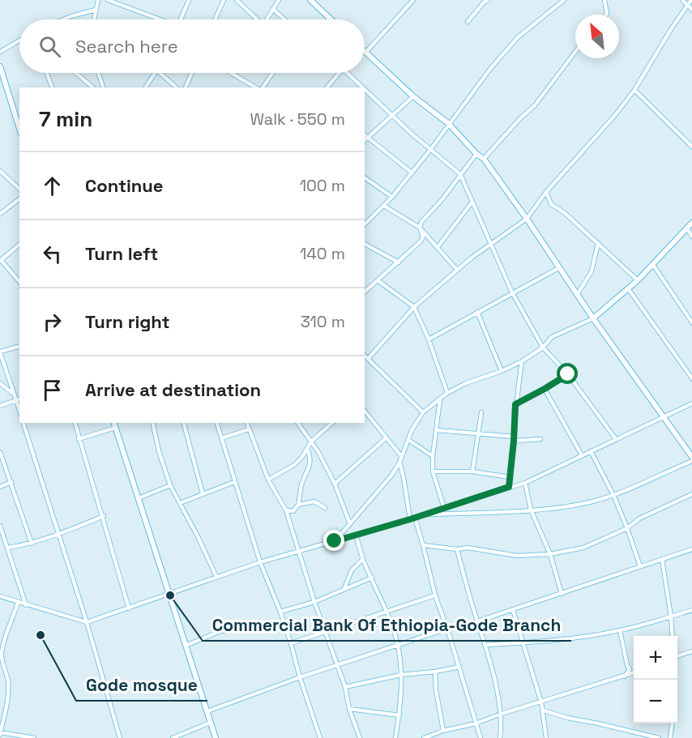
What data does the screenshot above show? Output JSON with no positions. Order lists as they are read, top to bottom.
{
  "places": ["Commercial Bank Of Ethiopia-Gode Branch", "Gode mosque"],
  "north": "top left",
  "page": {
    "search": "Search here",
    "heading": ["7 min", "Walk · 550 m"],
    "list": [
      ["Continue", "100 m"],
      ["Turn left", "140 m"],
      ["Turn right", "310 m"],
      "Arrive at destination"
    ],
    "map_buttons": ["+", "−"]
  }
}
